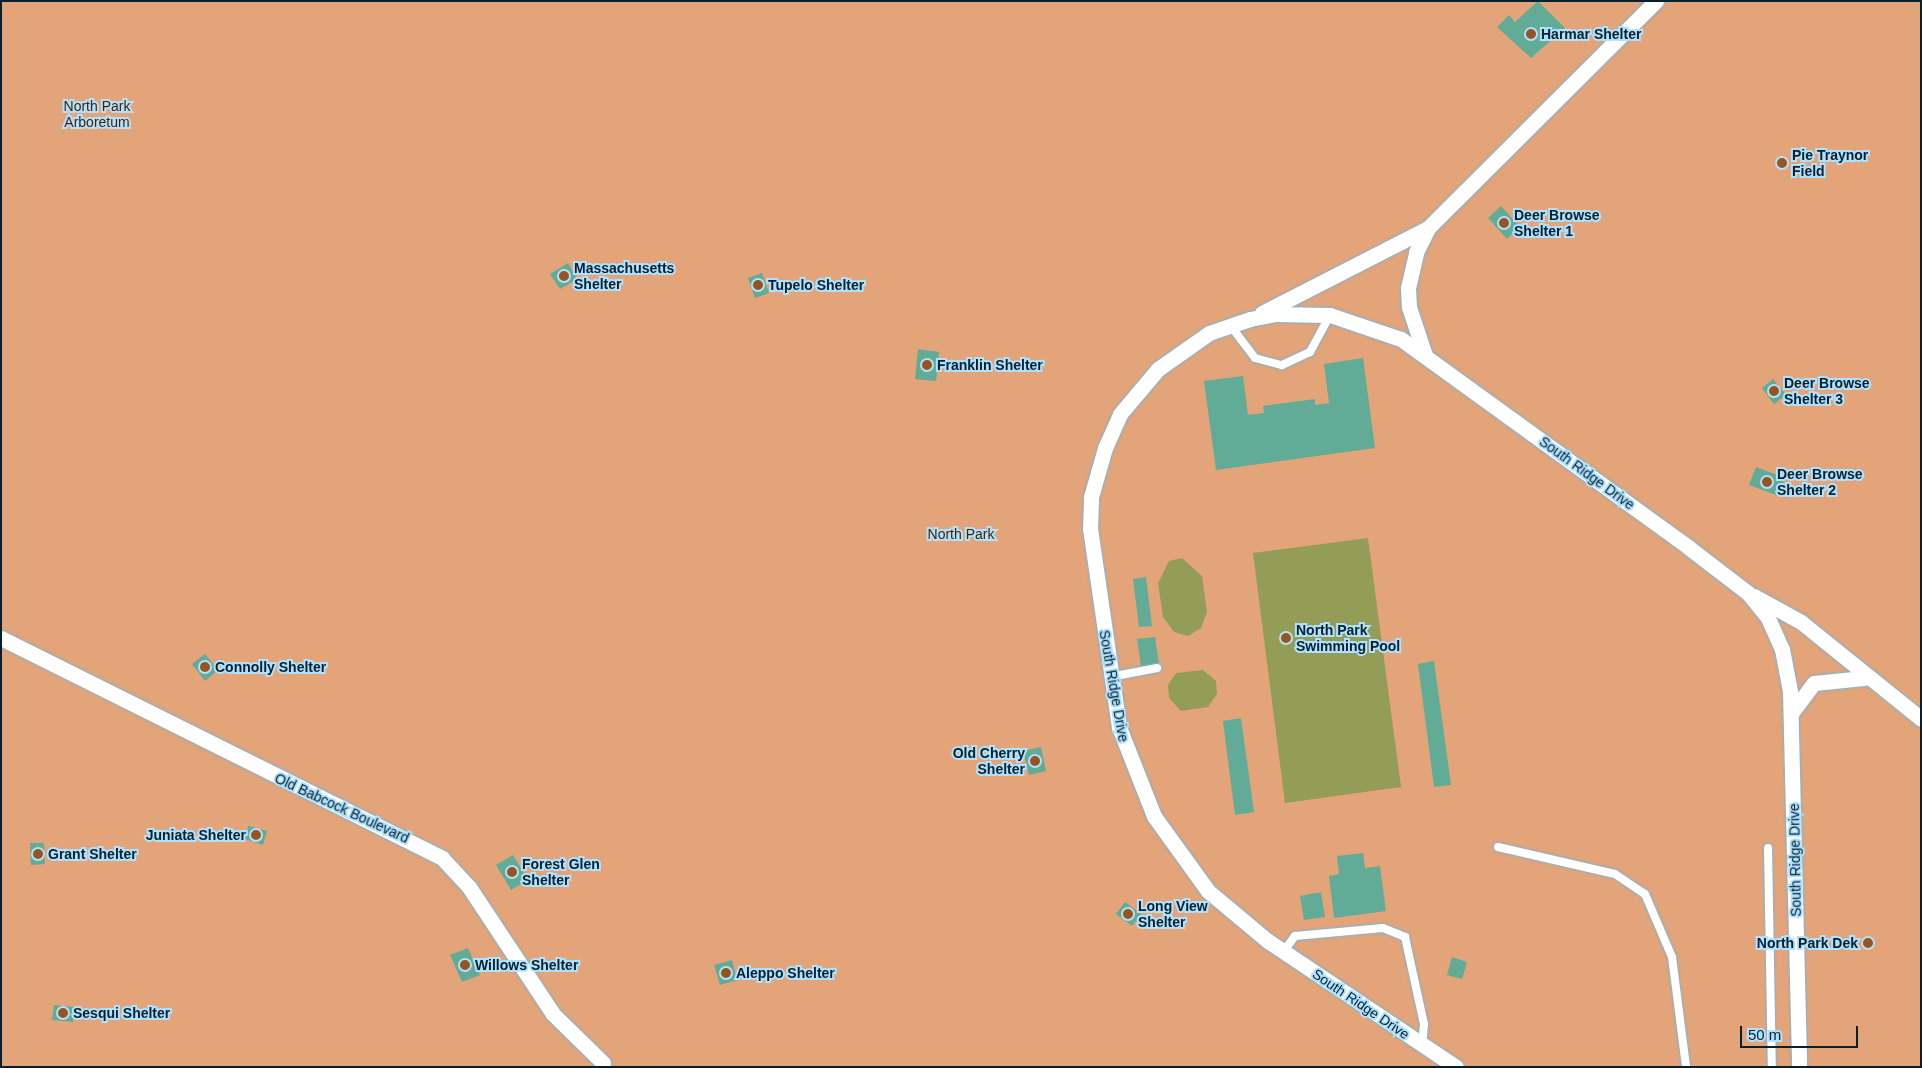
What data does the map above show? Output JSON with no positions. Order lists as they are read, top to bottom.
{
  "streets": {
    "street": ["South Ridge Drive", "Old Babcock Boulevard"]
  },
  "parks": ["North Park Arboretum", "North Park"],
  "places": [
    "Harmar Shelter",
    "Pie Traynor Field",
    "Deer Browse Shelter 1",
    "Massachusetts Shelter",
    "Tupelo Shelter",
    "Franklin Shelter",
    "Deer Browse Shelter 3",
    "Deer Browse Shelter 2",
    "North Park Swimming Pool",
    "Connolly Shelter",
    "Old Cherry Shelter",
    "Juniata Shelter",
    "Grant Shelter",
    "Forest Glen Shelter",
    "Long View Shelter",
    "North Park Dek",
    "Willows Shelter",
    "Aleppo Shelter",
    "Sesqui Shelter"
  ],
  "scale_bar": "50 m"
}
